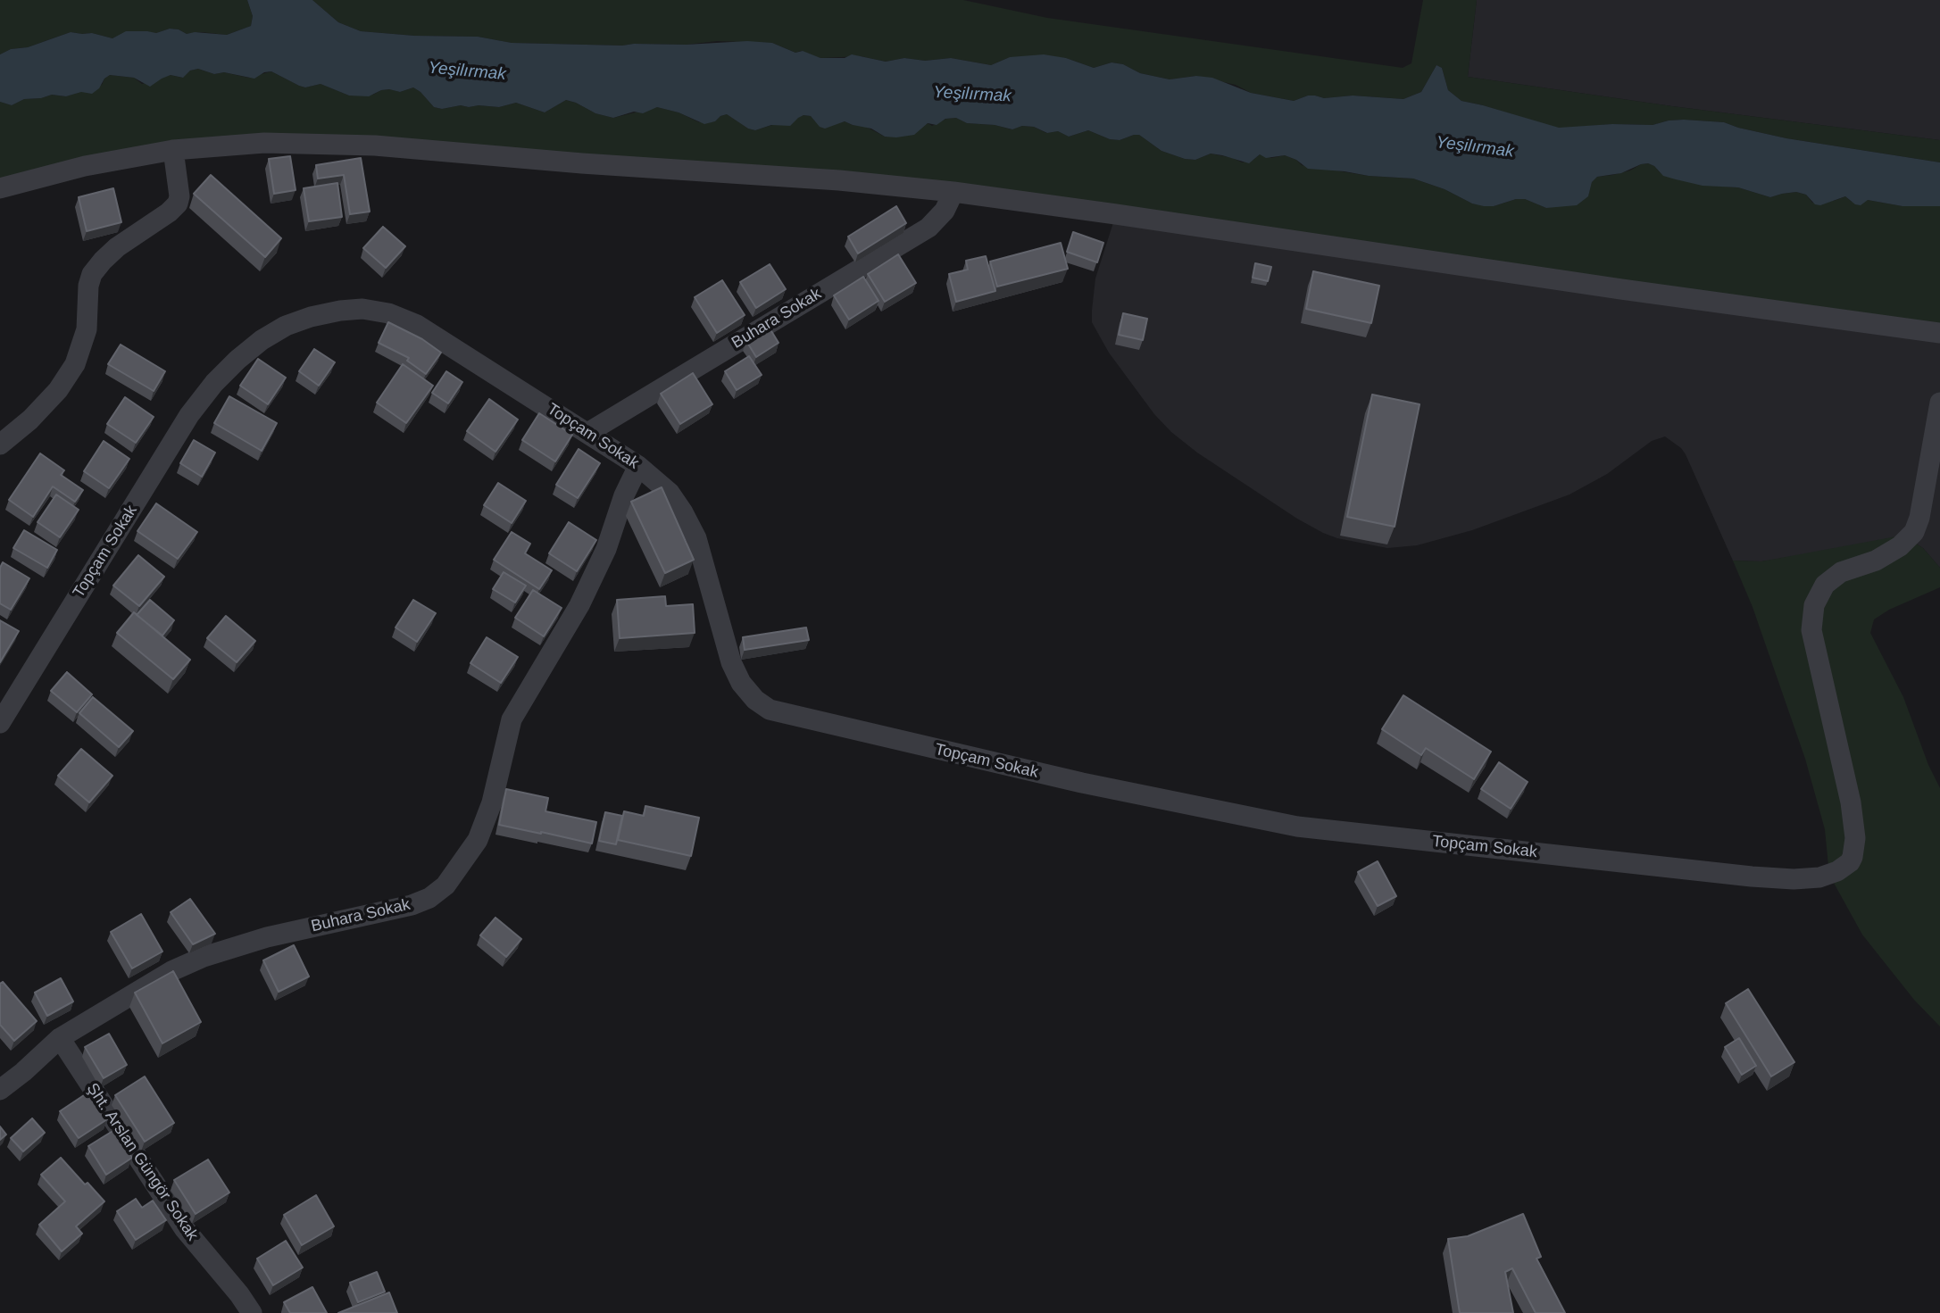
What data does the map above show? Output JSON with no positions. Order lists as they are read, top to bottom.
{
  "streets": {
    "street": ["Buhara Sokak", "Topçam Sokak", "Şht. Arslan Güngör Sokak"]
  },
  "crossings": [
    ["Buhara Sokak", "Topçam Sokak"],
    ["Buhara Sokak", "Şht. Arslan Güngör Sokak"]
  ],
  "water": ["Yeşilırmak"]
}
